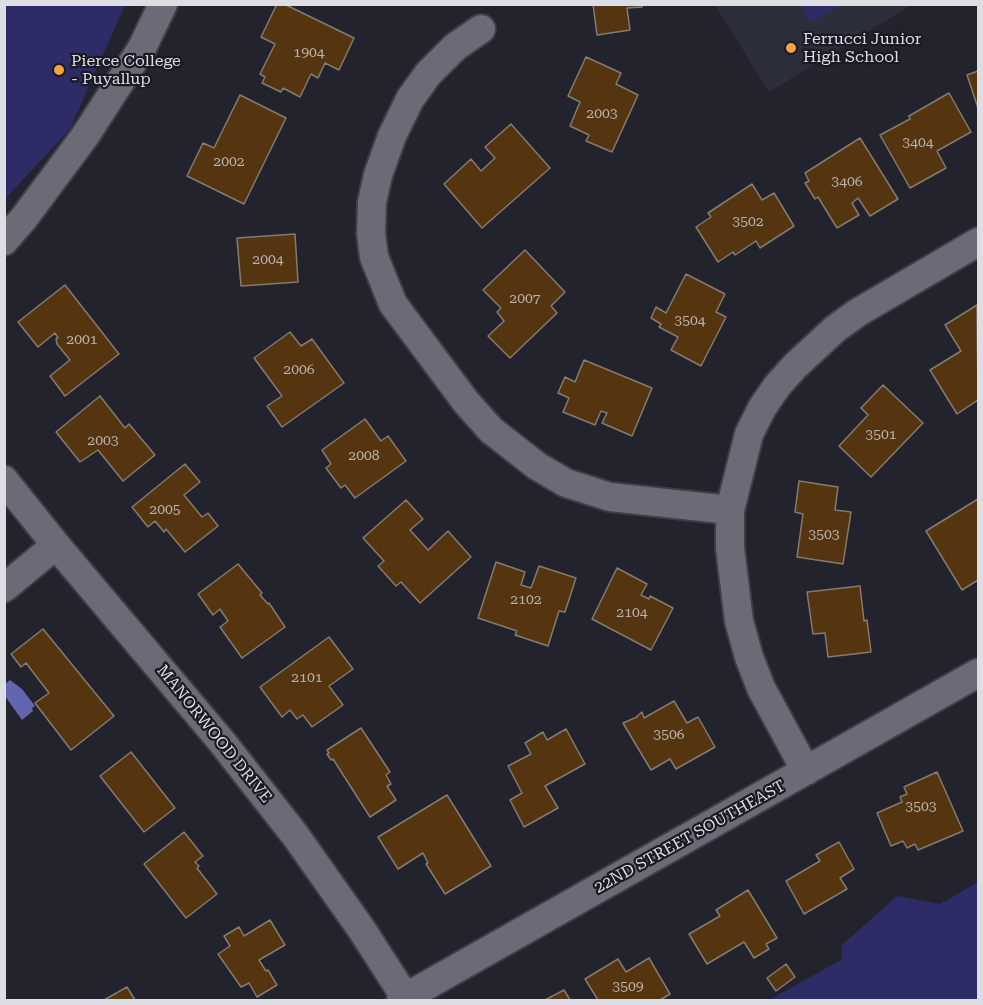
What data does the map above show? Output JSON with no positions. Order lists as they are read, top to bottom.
{
  "streets": {
    "street": ["MANORWOOD DRIVE", "22ND STREET SOUTHEAST"]
  },
  "crossings": [
    ["MANORWOOD DRIVE", "22ND STREET SOUTHEAST"]
  ],
  "places": ["Ferrucci Junior High School", "Pierce College - Puyallup"],
  "house_numbers": [
    "1904",
    "2003",
    "3404",
    "2002",
    "3406",
    "3502",
    "2004",
    "2007",
    "3504",
    "2001",
    "2006",
    "3501",
    "2003",
    "2008",
    "2005",
    "3503",
    "2102",
    "2104",
    "2101",
    "3506",
    "3503",
    "3509"
  ]
}
